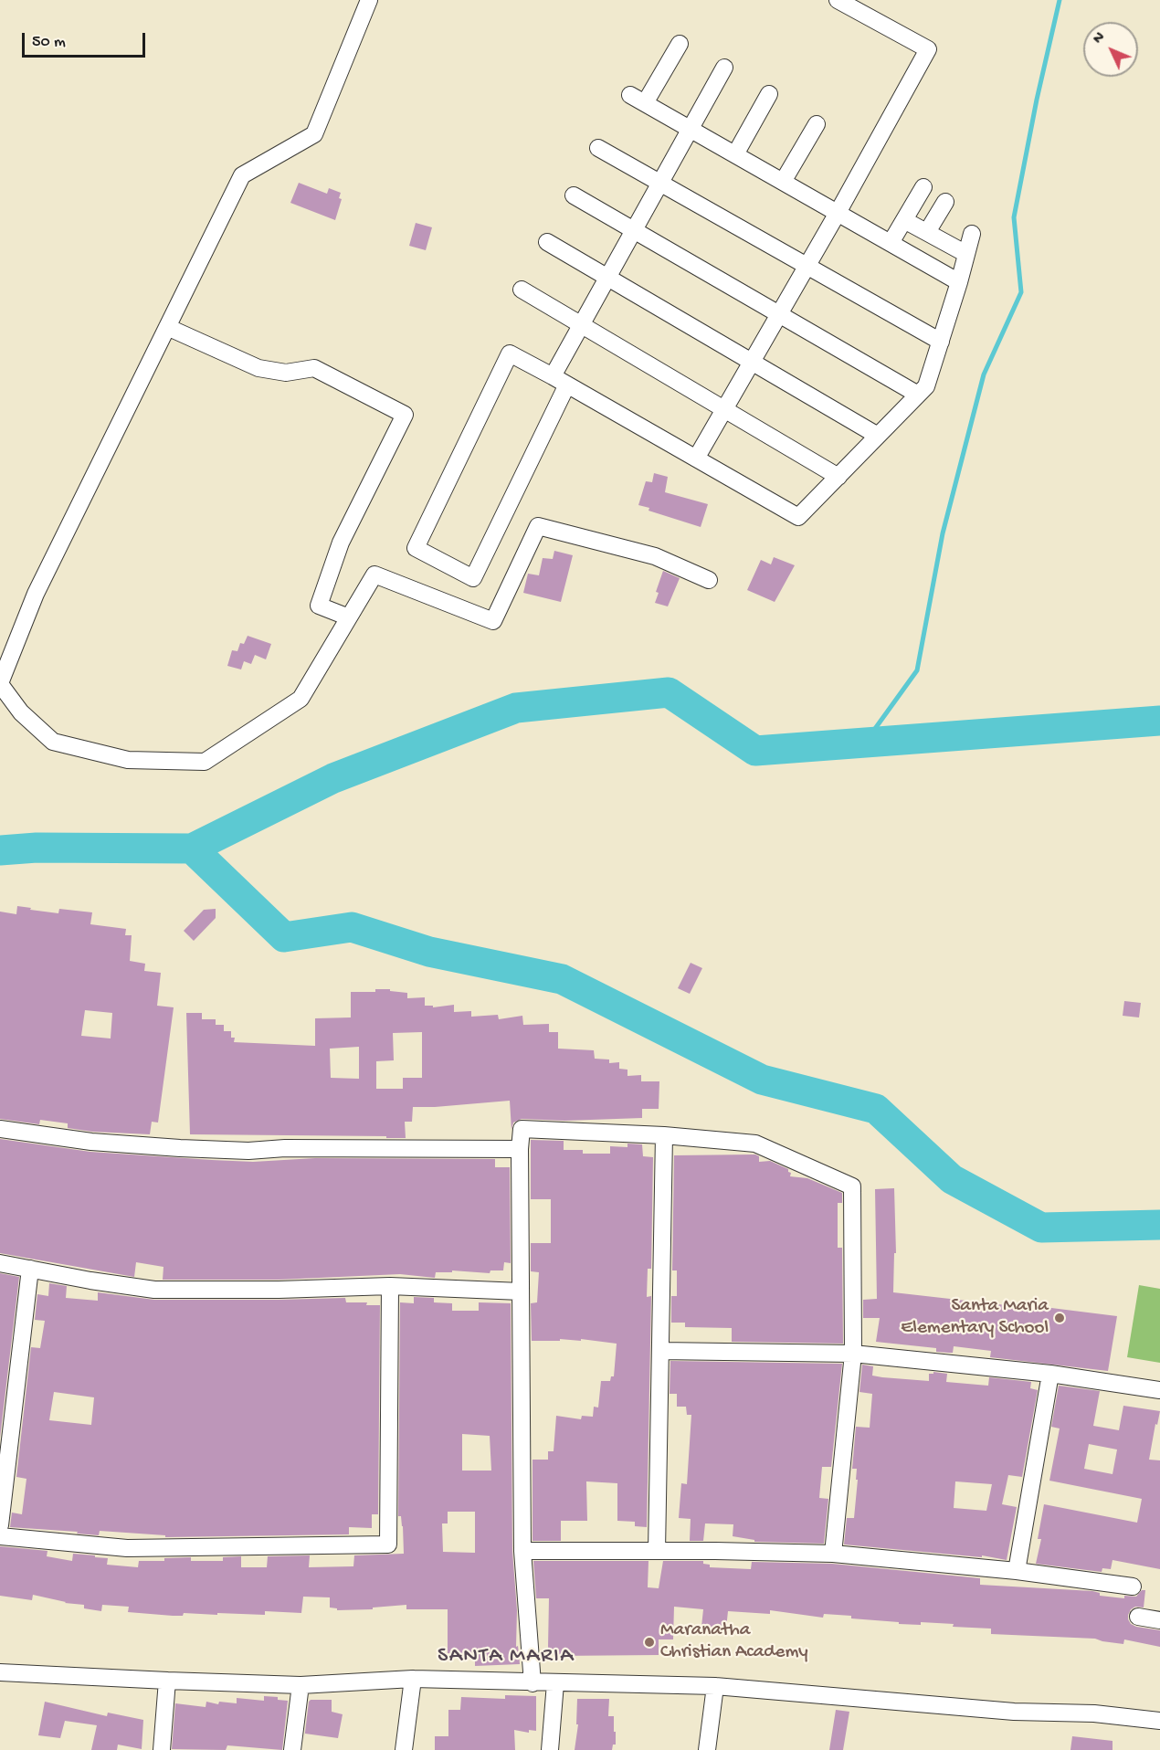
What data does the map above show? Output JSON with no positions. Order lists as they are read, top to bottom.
{
  "districts": ["SANTA MARIA"],
  "places": ["Santa Maria Elementary School", "Maranatha Christian Academy"],
  "scale_bar": "50 m",
  "north": "top left"
}
